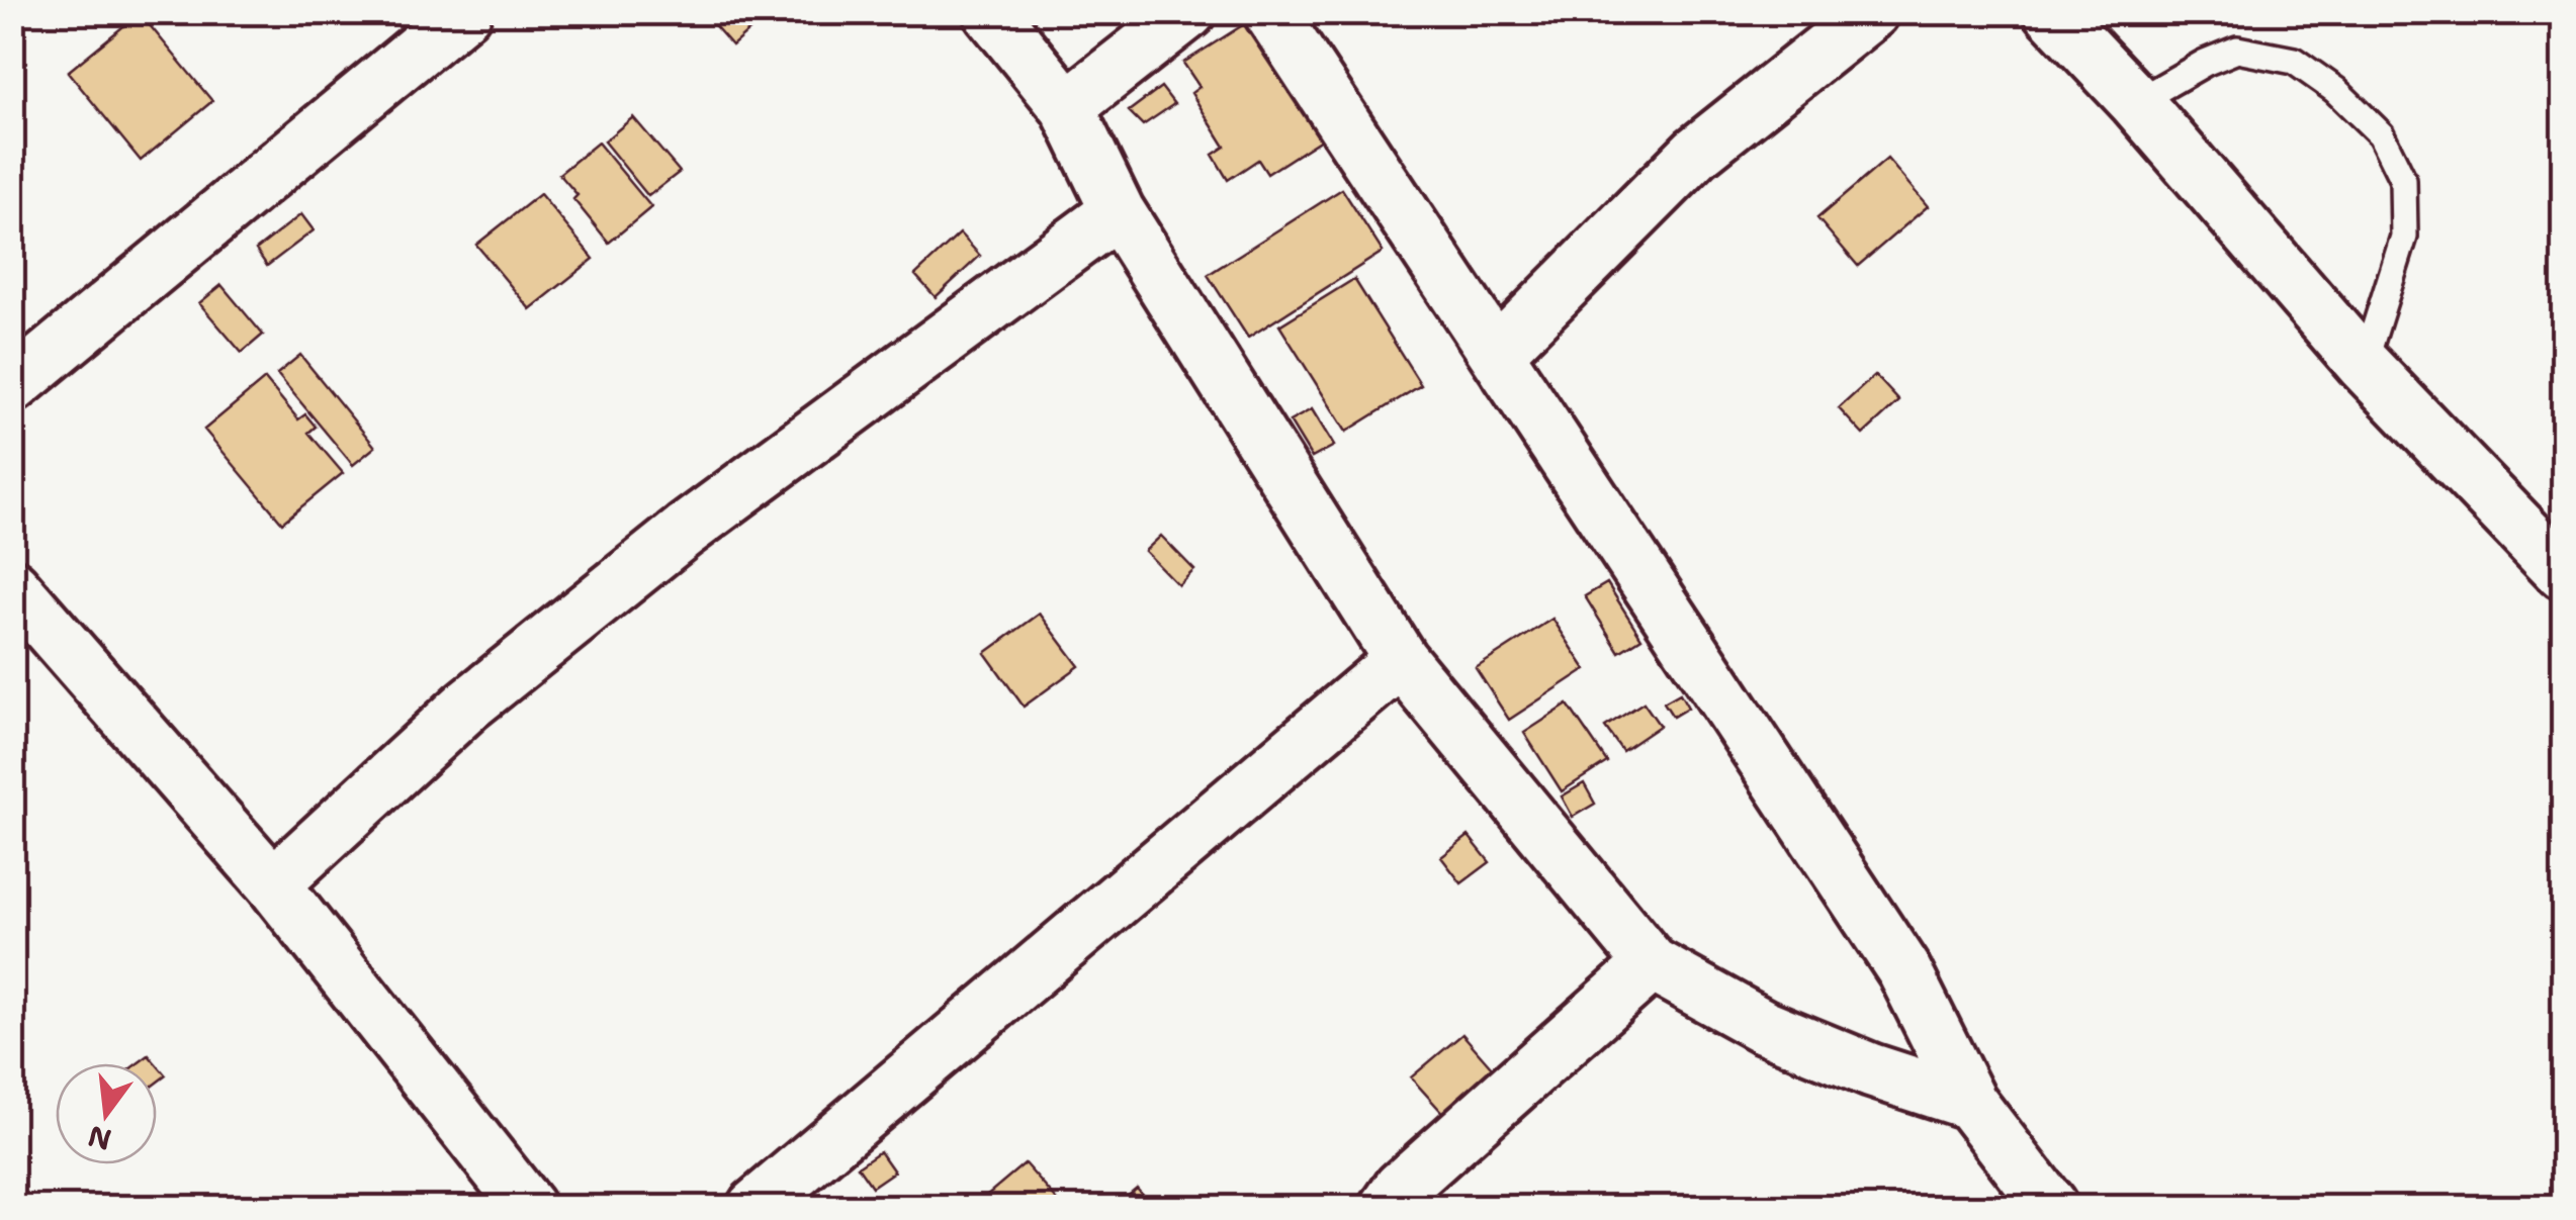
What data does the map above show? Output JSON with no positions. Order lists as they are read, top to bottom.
{
  "north": "bottom"
}
